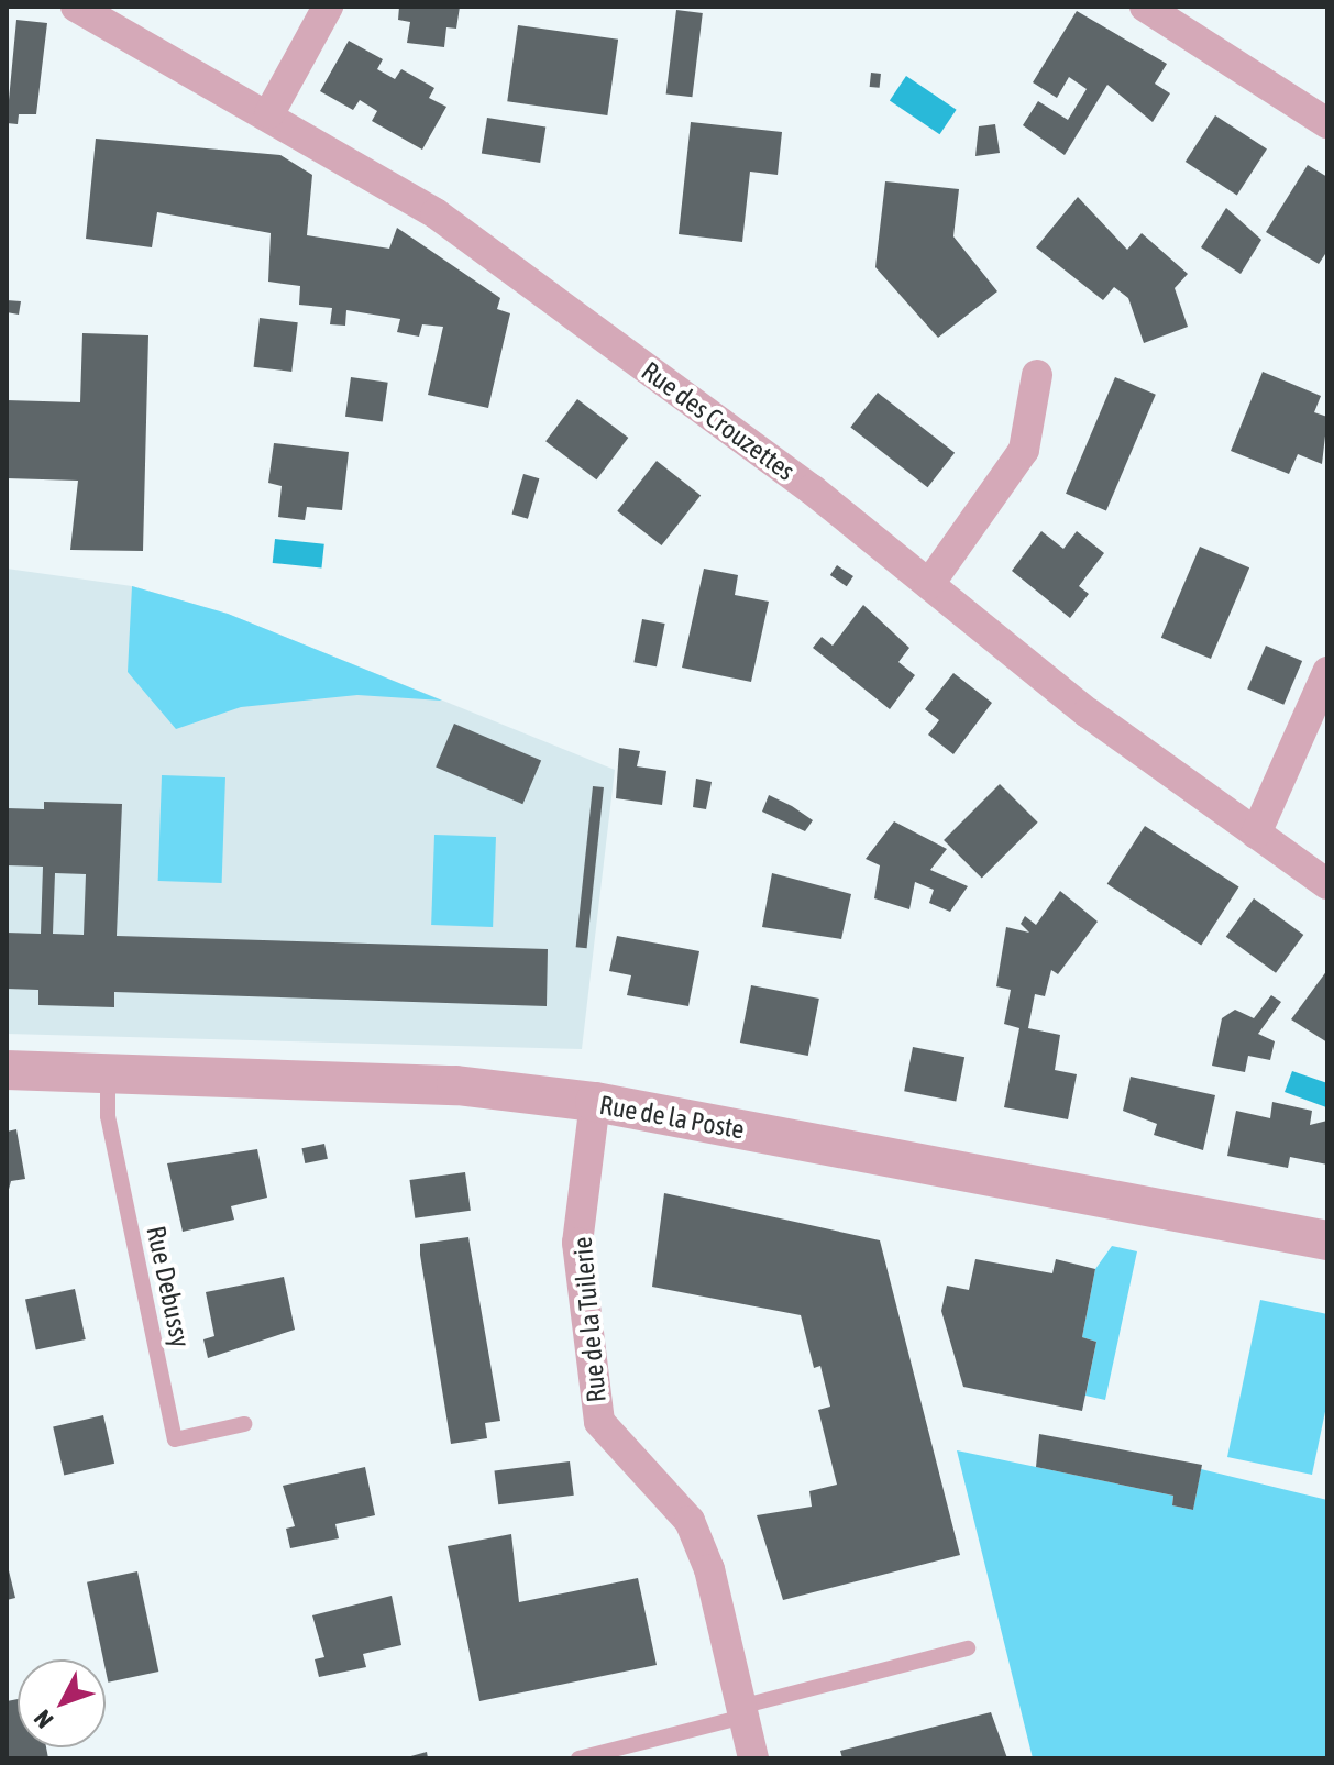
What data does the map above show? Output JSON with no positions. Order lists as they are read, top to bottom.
{
  "streets": {
    "street": ["Rue des Crouzettes", "Rue de la Poste", "Rue de la Tuilerie"],
    "lane": ["Rue Debussy"]
  },
  "crossings": [
    ["Rue de la Poste", "Rue Debussy"],
    ["Rue de la Poste", "Rue de la Tuilerie"]
  ],
  "north": "bottom left"
}
